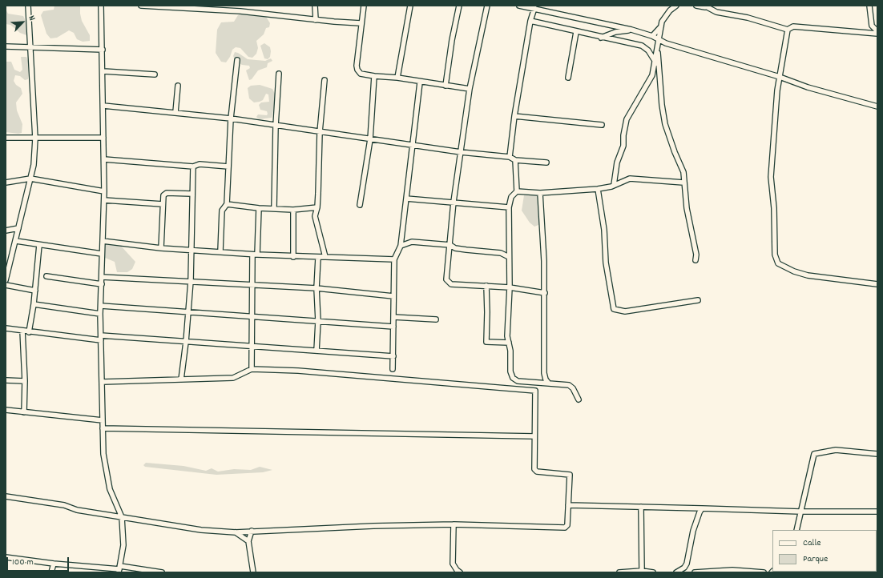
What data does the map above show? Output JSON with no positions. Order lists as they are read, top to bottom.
{
  "legend": ["Calle", "Parque"],
  "scale_bar": "100 m",
  "north": "top right"
}
